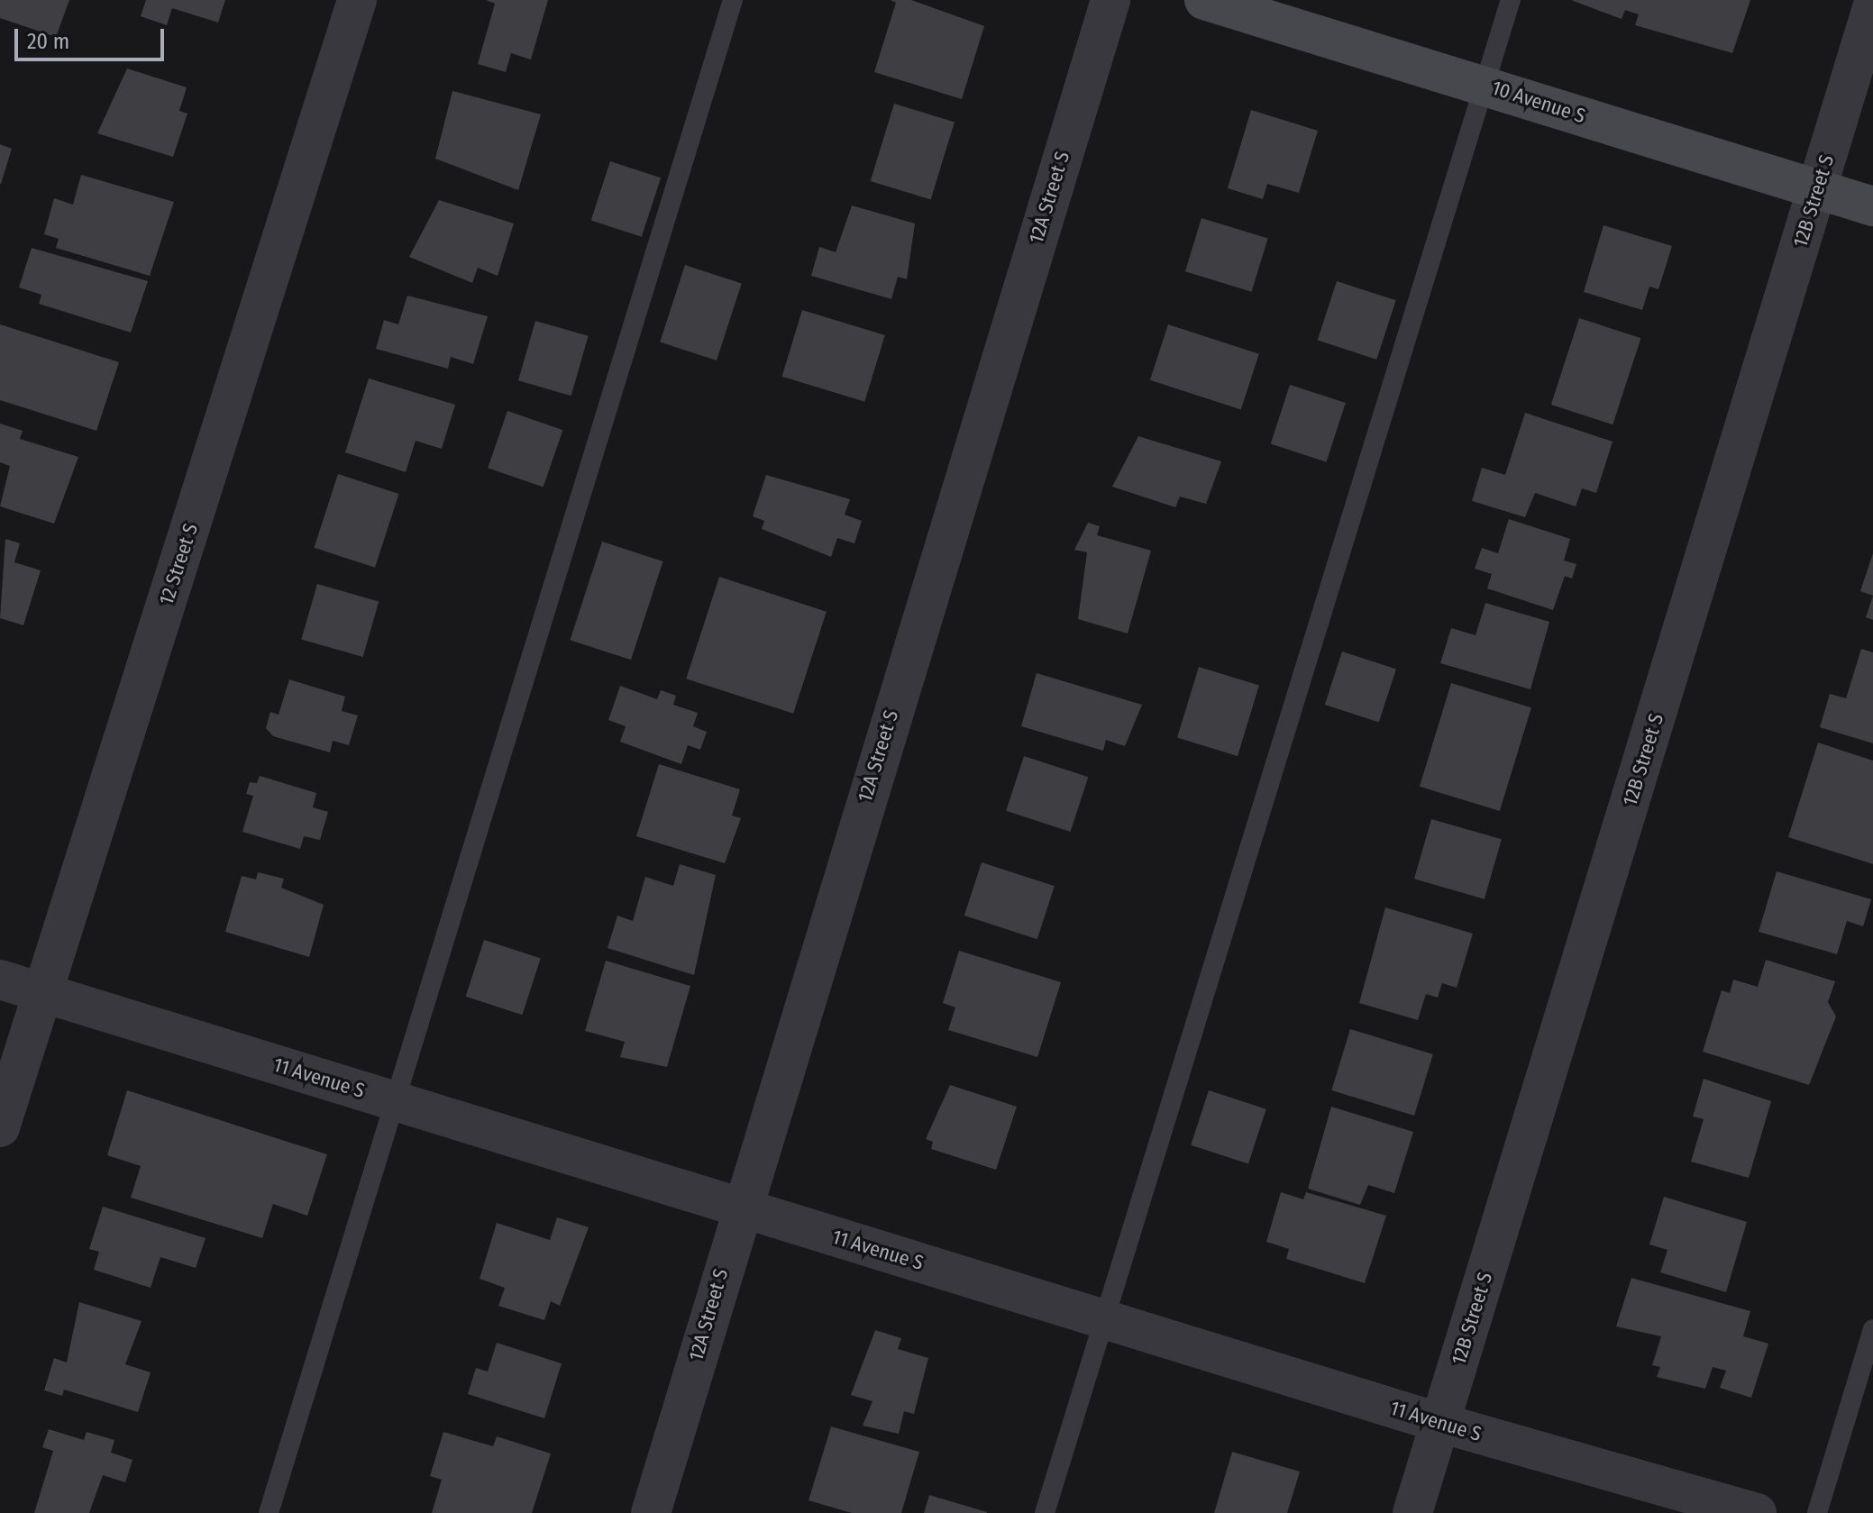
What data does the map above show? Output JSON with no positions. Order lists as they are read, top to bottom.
{
  "streets": {
    "street": [
      "10 Avenue S",
      "12A Street S",
      "12B Street S",
      "12 Street S",
      "11 Avenue S"
    ]
  },
  "crossings": [
    ["10 Avenue S", "12B Street S"],
    ["12A Street S", "11 Avenue S"],
    ["12B Street S", "11 Avenue S"],
    ["12 Street S", "11 Avenue S"]
  ],
  "scale_bar": "20 m"
}
